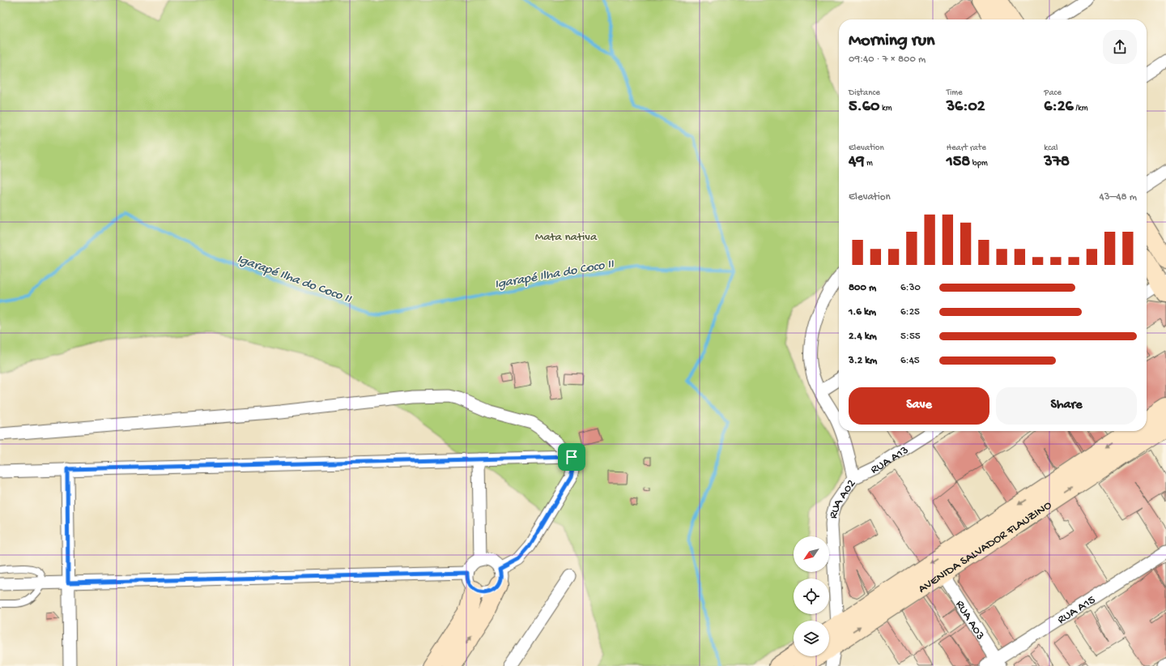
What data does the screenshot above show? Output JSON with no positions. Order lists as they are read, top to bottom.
{
  "streets": {
    "street": [
      "RUA A13",
      "RUA A02",
      "AVENIDA SALVADOR FLAUZINO",
      "RUA A15",
      "RUA A03"
    ]
  },
  "crossings": [
    ["RUA A13", "RUA A02"],
    ["RUA A02", "AVENIDA SALVADOR FLAUZINO"],
    ["AVENIDA SALVADOR FLAUZINO", "RUA A03"],
    ["RUA A15", "RUA A03"]
  ],
  "water": ["Igarapé Ilha do Coco II"],
  "parks": ["Mata nativa"],
  "north": "bottom left",
  "page": {
    "heading": ["Morning run", "09:40 · 7 × 800 m"],
    "stats": [
      ["Distance", "5.60 km"],
      ["Time", "36:02"],
      ["Pace", "6:26 /km"],
      ["Elevation", "49 m"],
      ["Heart rate", "158 bpm"],
      ["kcal", "378"]
    ],
    "chart": ["Elevation", "43–48 m"],
    "list": [
      {
        "name": "800 m",
        "note": "6:30"
      },
      {
        "name": "1.6 km",
        "note": "6:25"
      },
      {
        "name": "2.4 km",
        "note": "5:55"
      },
      {
        "name": "3.2 km",
        "note": "6:45"
      }
    ],
    "buttons": ["Save", "Share"]
  }
}
